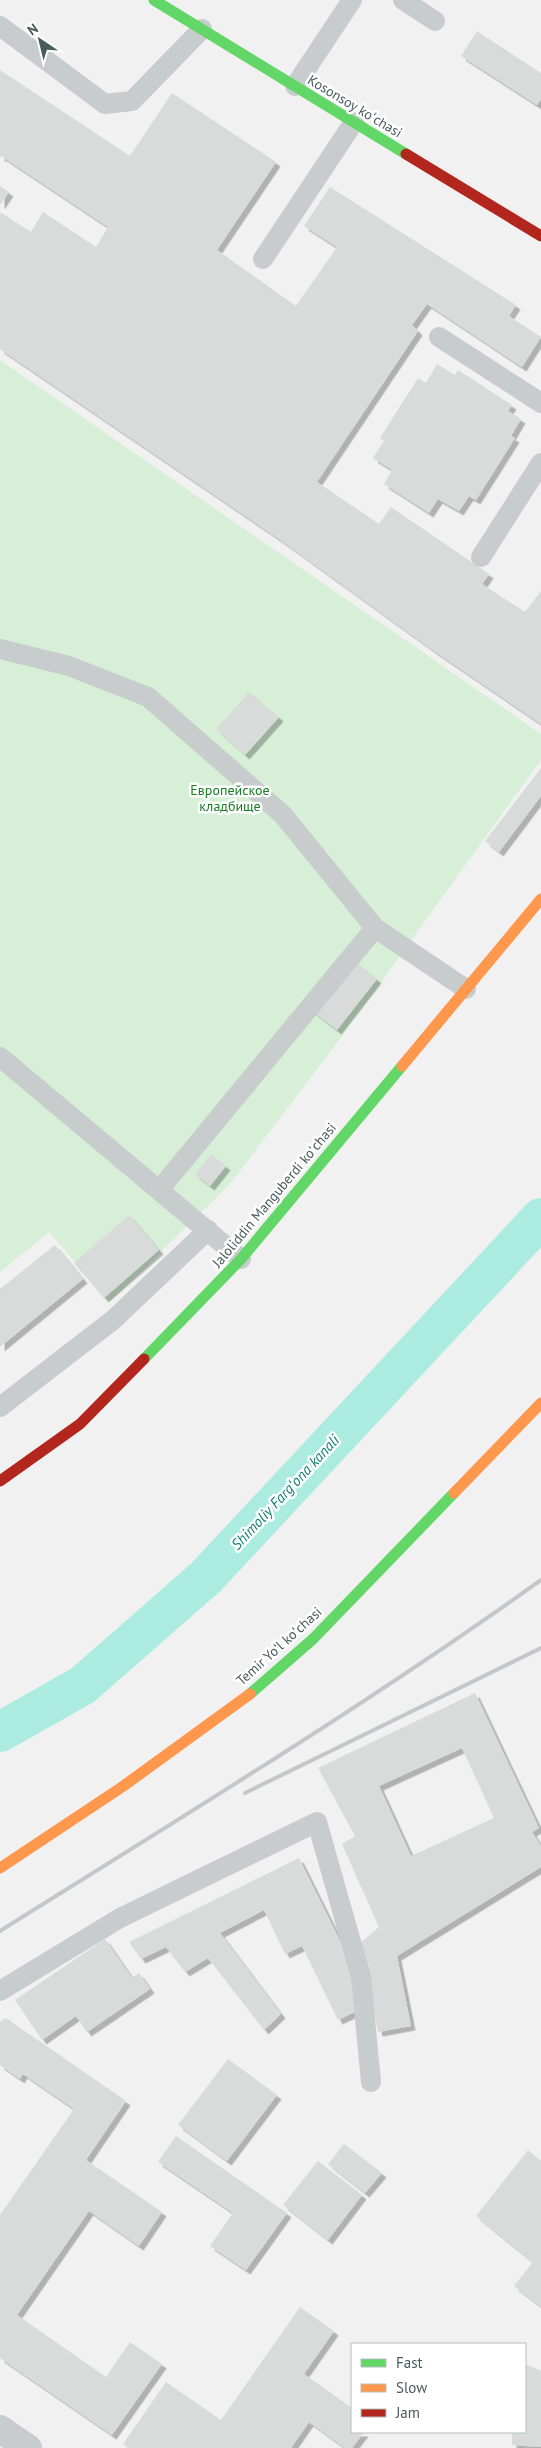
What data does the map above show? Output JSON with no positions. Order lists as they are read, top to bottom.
{
  "streets": {
    "main road": ["Kosonsoy koʻchasi", "Jaloliddin Manguberdi koʻchasi", "Temir Yoʻl koʻchasi"]
  },
  "water": ["Shimoliy Fargʻona kanali"],
  "parks": ["Европейское кладбище"],
  "legend": ["Fast", "Slow", "Jam"],
  "north": "top left"
}
